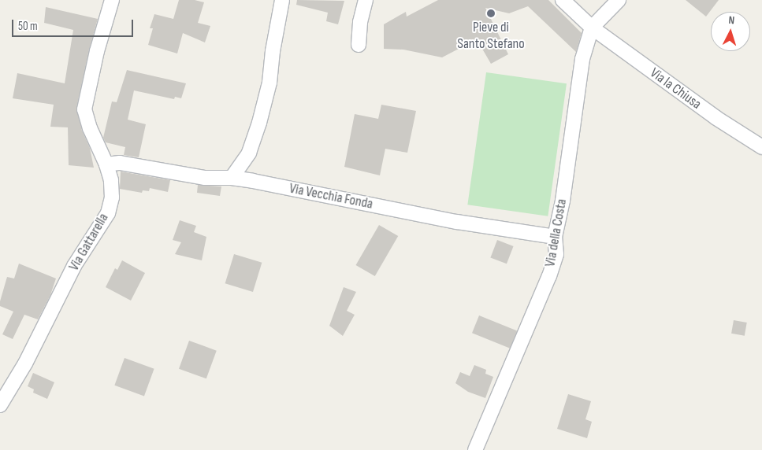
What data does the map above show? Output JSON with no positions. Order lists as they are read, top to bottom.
{
  "streets": {
    "street": [
      "Via la Chiusa",
      "Via Vecchia Fonda",
      "Via della Costa",
      "Via Gattarella"
    ]
  },
  "crossings": [
    ["Via la Chiusa", "Via della Costa"],
    ["Via Vecchia Fonda", "Via della Costa"],
    ["Via Vecchia Fonda", "Via Gattarella"]
  ],
  "places": ["Pieve di Santo Stefano"],
  "scale_bar": "50 m",
  "north": "top"
}
